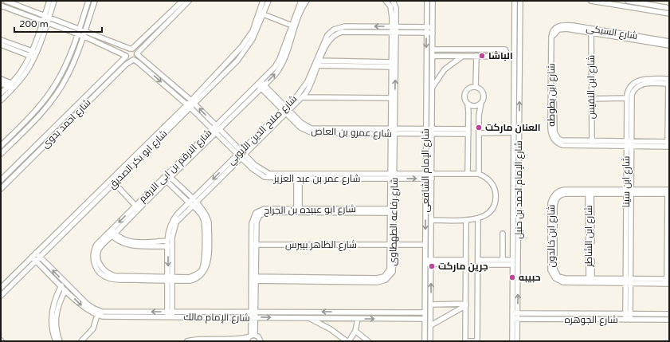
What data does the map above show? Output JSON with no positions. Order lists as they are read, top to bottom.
{
  "streets": {
    "street": [
      "شارع السبكى",
      "شارع ابن النفيس",
      "شارع ابن بطوطه",
      "شارع احمد بدوى",
      "شارع صلاح الدين الأيوبي",
      "شارع عمرو بن العاص",
      "شارع ابو بكر الصديق",
      "شارع الارقم بن ابى الارقم",
      "شارع الإمام الشافعى",
      "شارع عمر بن عبد العزيز",
      "شارع ابن سينا",
      "شارع الإمام احمد بن حنبل",
      "شارع ابو عبيده بن الجراح",
      "شارع رفاعه الطهطاوى",
      "شارع ابن خالدون",
      "شارع ابن الشاطر",
      "شارع الظاهر بيبرس",
      "شارع الإمام مالك",
      "شارع الجوهره"
    ]
  },
  "crossings": [
    ["شارع السبكى", "شارع ابن النفيس"],
    ["شارع السبكى", "شارع ابن بطوطه"],
    ["شارع ابن النفيس", "شارع ابن بطوطه"],
    ["شارع ابن بطوطه", "شارع ابن سينا"],
    ["شارع احمد بدوى", "شارع عمر بن عبد العزيز"],
    ["شارع صلاح الدين الأيوبي", "شارع عمرو بن العاص"],
    ["شارع صلاح الدين الأيوبي", "شارع الارقم بن ابى الارقم"],
    ["شارع صلاح الدين الأيوبي", "شارع الإمام الشافعى"],
    ["شارع صلاح الدين الأيوبي", "شارع عمر بن عبد العزيز"],
    ["شارع صلاح الدين الأيوبي", "شارع رفاعه الطهطاوى"],
    ["شارع صلاح الدين الأيوبي", "شارع الإمام مالك"],
    ["شارع عمرو بن العاص", "شارع الارقم بن ابى الارقم"],
    ["شارع عمرو بن العاص", "شارع الإمام الشافعى"],
    ["شارع عمرو بن العاص", "شارع رفاعه الطهطاوى"],
    ["شارع ابو بكر الصديق", "شارع عمر بن عبد العزيز"],
    ["شارع ابو بكر الصديق", "شارع الإمام مالك"],
    ["شارع الارقم بن ابى الارقم", "شارع عمر بن عبد العزيز"],
    ["شارع الإمام الشافعى", "شارع عمر بن عبد العزيز"],
    ["شارع الإمام الشافعى", "شارع الظاهر بيبرس"],
    ["شارع الإمام الشافعى", "شارع الإمام مالك"],
    ["شارع عمر بن عبد العزيز", "شارع رفاعه الطهطاوى"],
    ["شارع ابن سينا", "شارع ابن خالدون"],
    ["شارع ابن سينا", "شارع الجوهره"],
    ["شارع الإمام احمد بن حنبل", "شارع الجوهره"],
    ["شارع ابو عبيده بن الجراح", "شارع رفاعه الطهطاوى"],
    ["شارع ابو عبيده بن الجراح", "شارع الظاهر بيبرس"],
    ["شارع ابو عبيده بن الجراح", "شارع الإمام مالك"],
    ["شارع رفاعه الطهطاوى", "شارع الظاهر بيبرس"],
    ["شارع ابن خالدون", "شارع ابن الشاطر"]
  ],
  "places": [
    "الباشا",
    "العنان ماركت",
    "جرين ماركت",
    "حبيبه"
  ],
  "scale_bar": "200 m"
}
